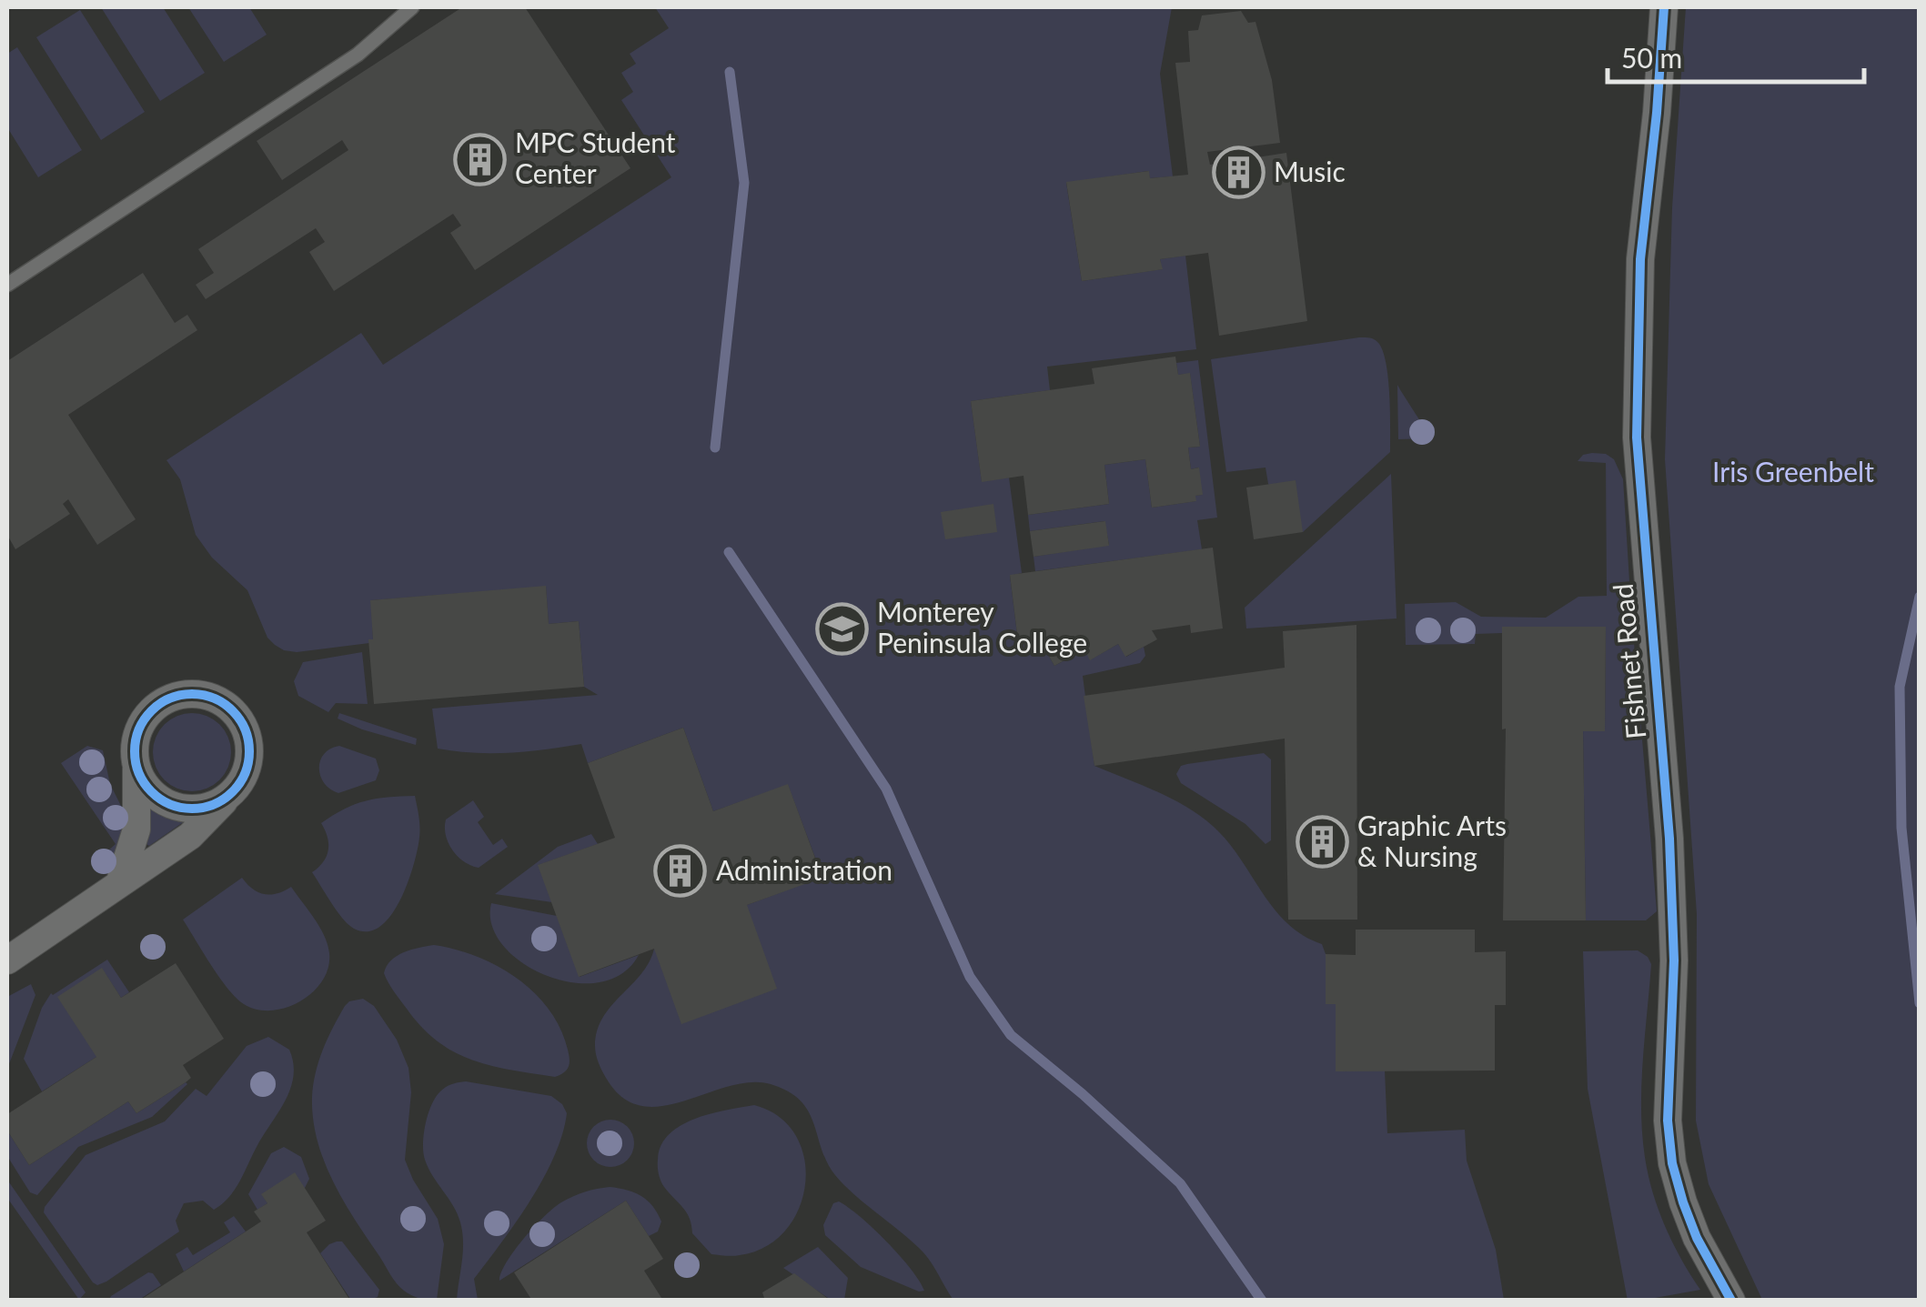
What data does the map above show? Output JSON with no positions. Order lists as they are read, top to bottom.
{
  "streets": {
    "street": ["Fishnet Road"]
  },
  "parks": ["Iris Greenbelt"],
  "places": {
    "building": [
      "MPC Student Center",
      "Music",
      "Graphic Arts & Nursing",
      "Administration"
    ],
    "school or university": ["Monterey Peninsula College"]
  },
  "scale_bar": "50 m"
}
